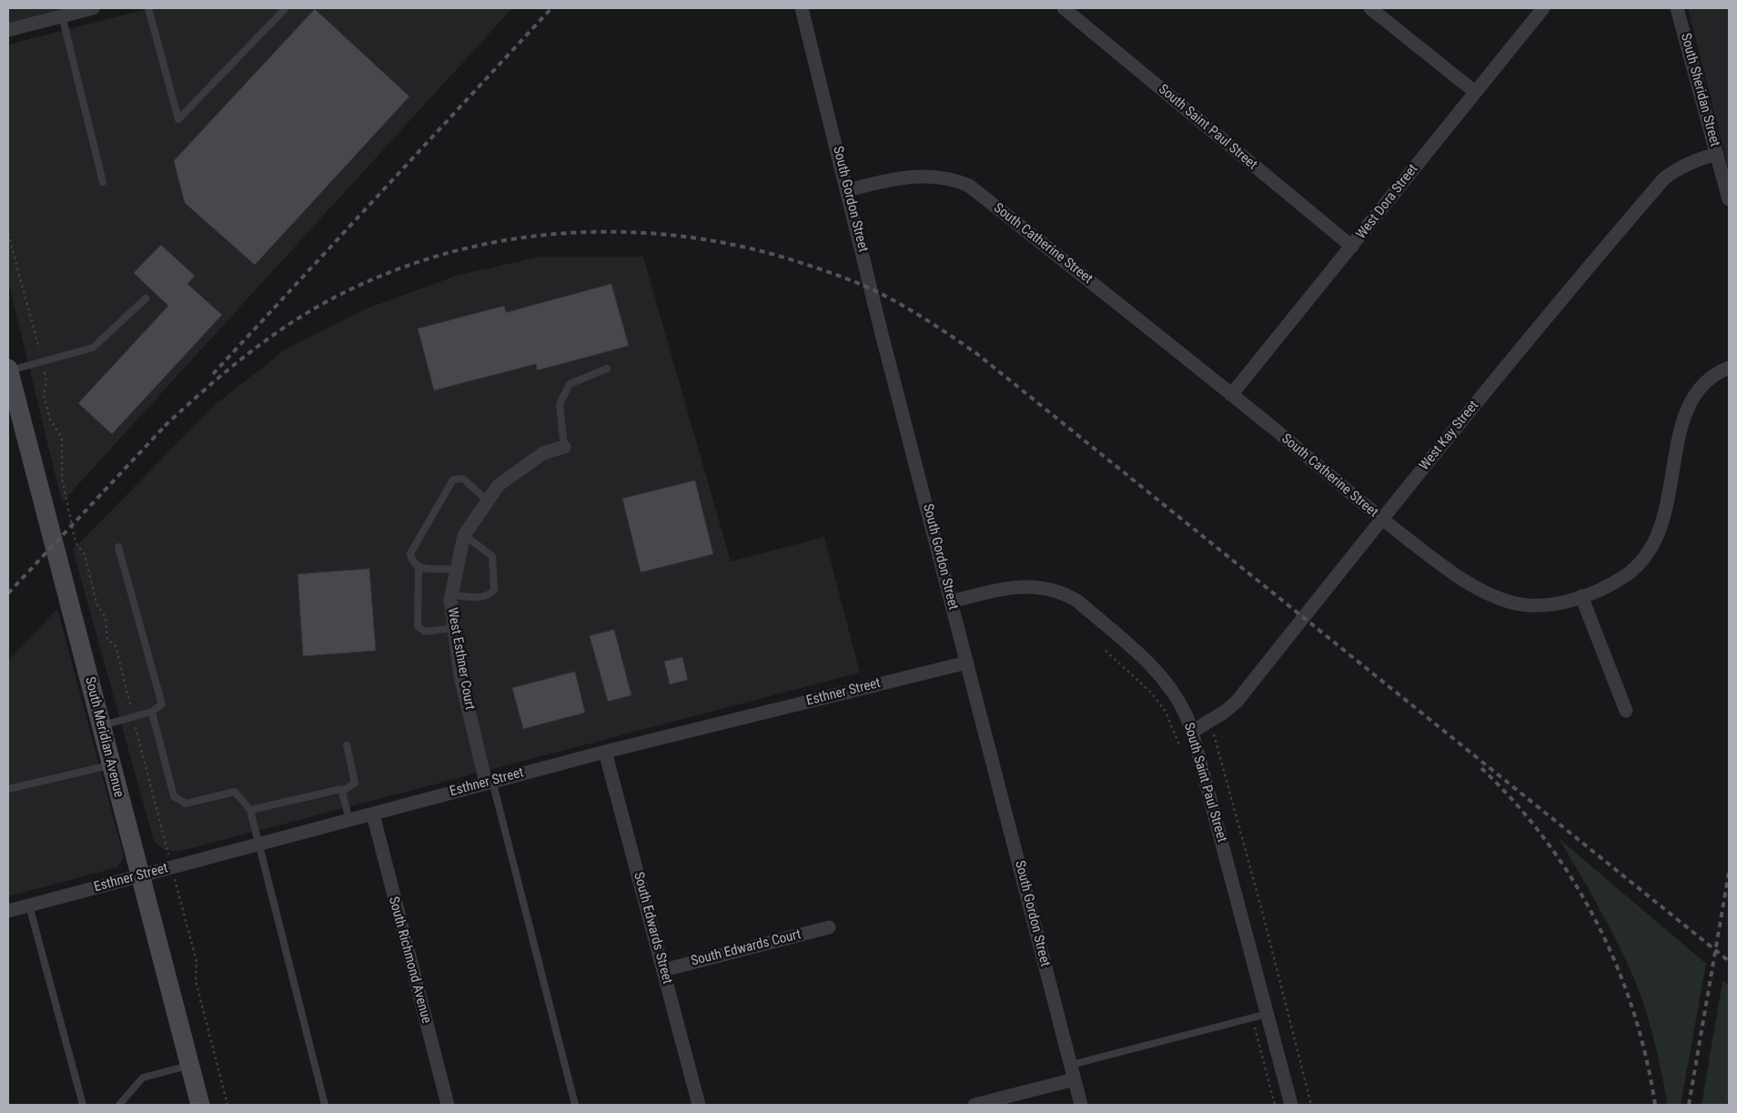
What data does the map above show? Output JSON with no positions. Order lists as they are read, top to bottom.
{
  "streets": {
    "main road": ["South Meridian Avenue"],
    "street": [
      "South Sheridan Street",
      "South Saint Paul Street",
      "South Gordon Street",
      "West Dora Street",
      "South Catherine Street",
      "West Kay Street",
      "West Esthner Court",
      "Esthner Street",
      "South Edwards Street",
      "South Edwards Court",
      "South Richmond Avenue"
    ]
  },
  "crossings": [
    ["South Sheridan Street", "West Kay Street"],
    ["South Saint Paul Street", "South Gordon Street"],
    ["South Saint Paul Street", "West Dora Street"],
    ["South Saint Paul Street", "West Kay Street"],
    ["South Gordon Street", "South Catherine Street"],
    ["South Gordon Street", "Esthner Street"],
    ["West Dora Street", "South Catherine Street"],
    ["South Catherine Street", "West Kay Street"],
    ["West Esthner Court", "Esthner Street"],
    ["Esthner Street", "South Meridian Avenue"],
    ["Esthner Street", "South Edwards Street"],
    ["Esthner Street", "South Richmond Avenue"],
    ["South Edwards Street", "South Edwards Court"]
  ]
}
